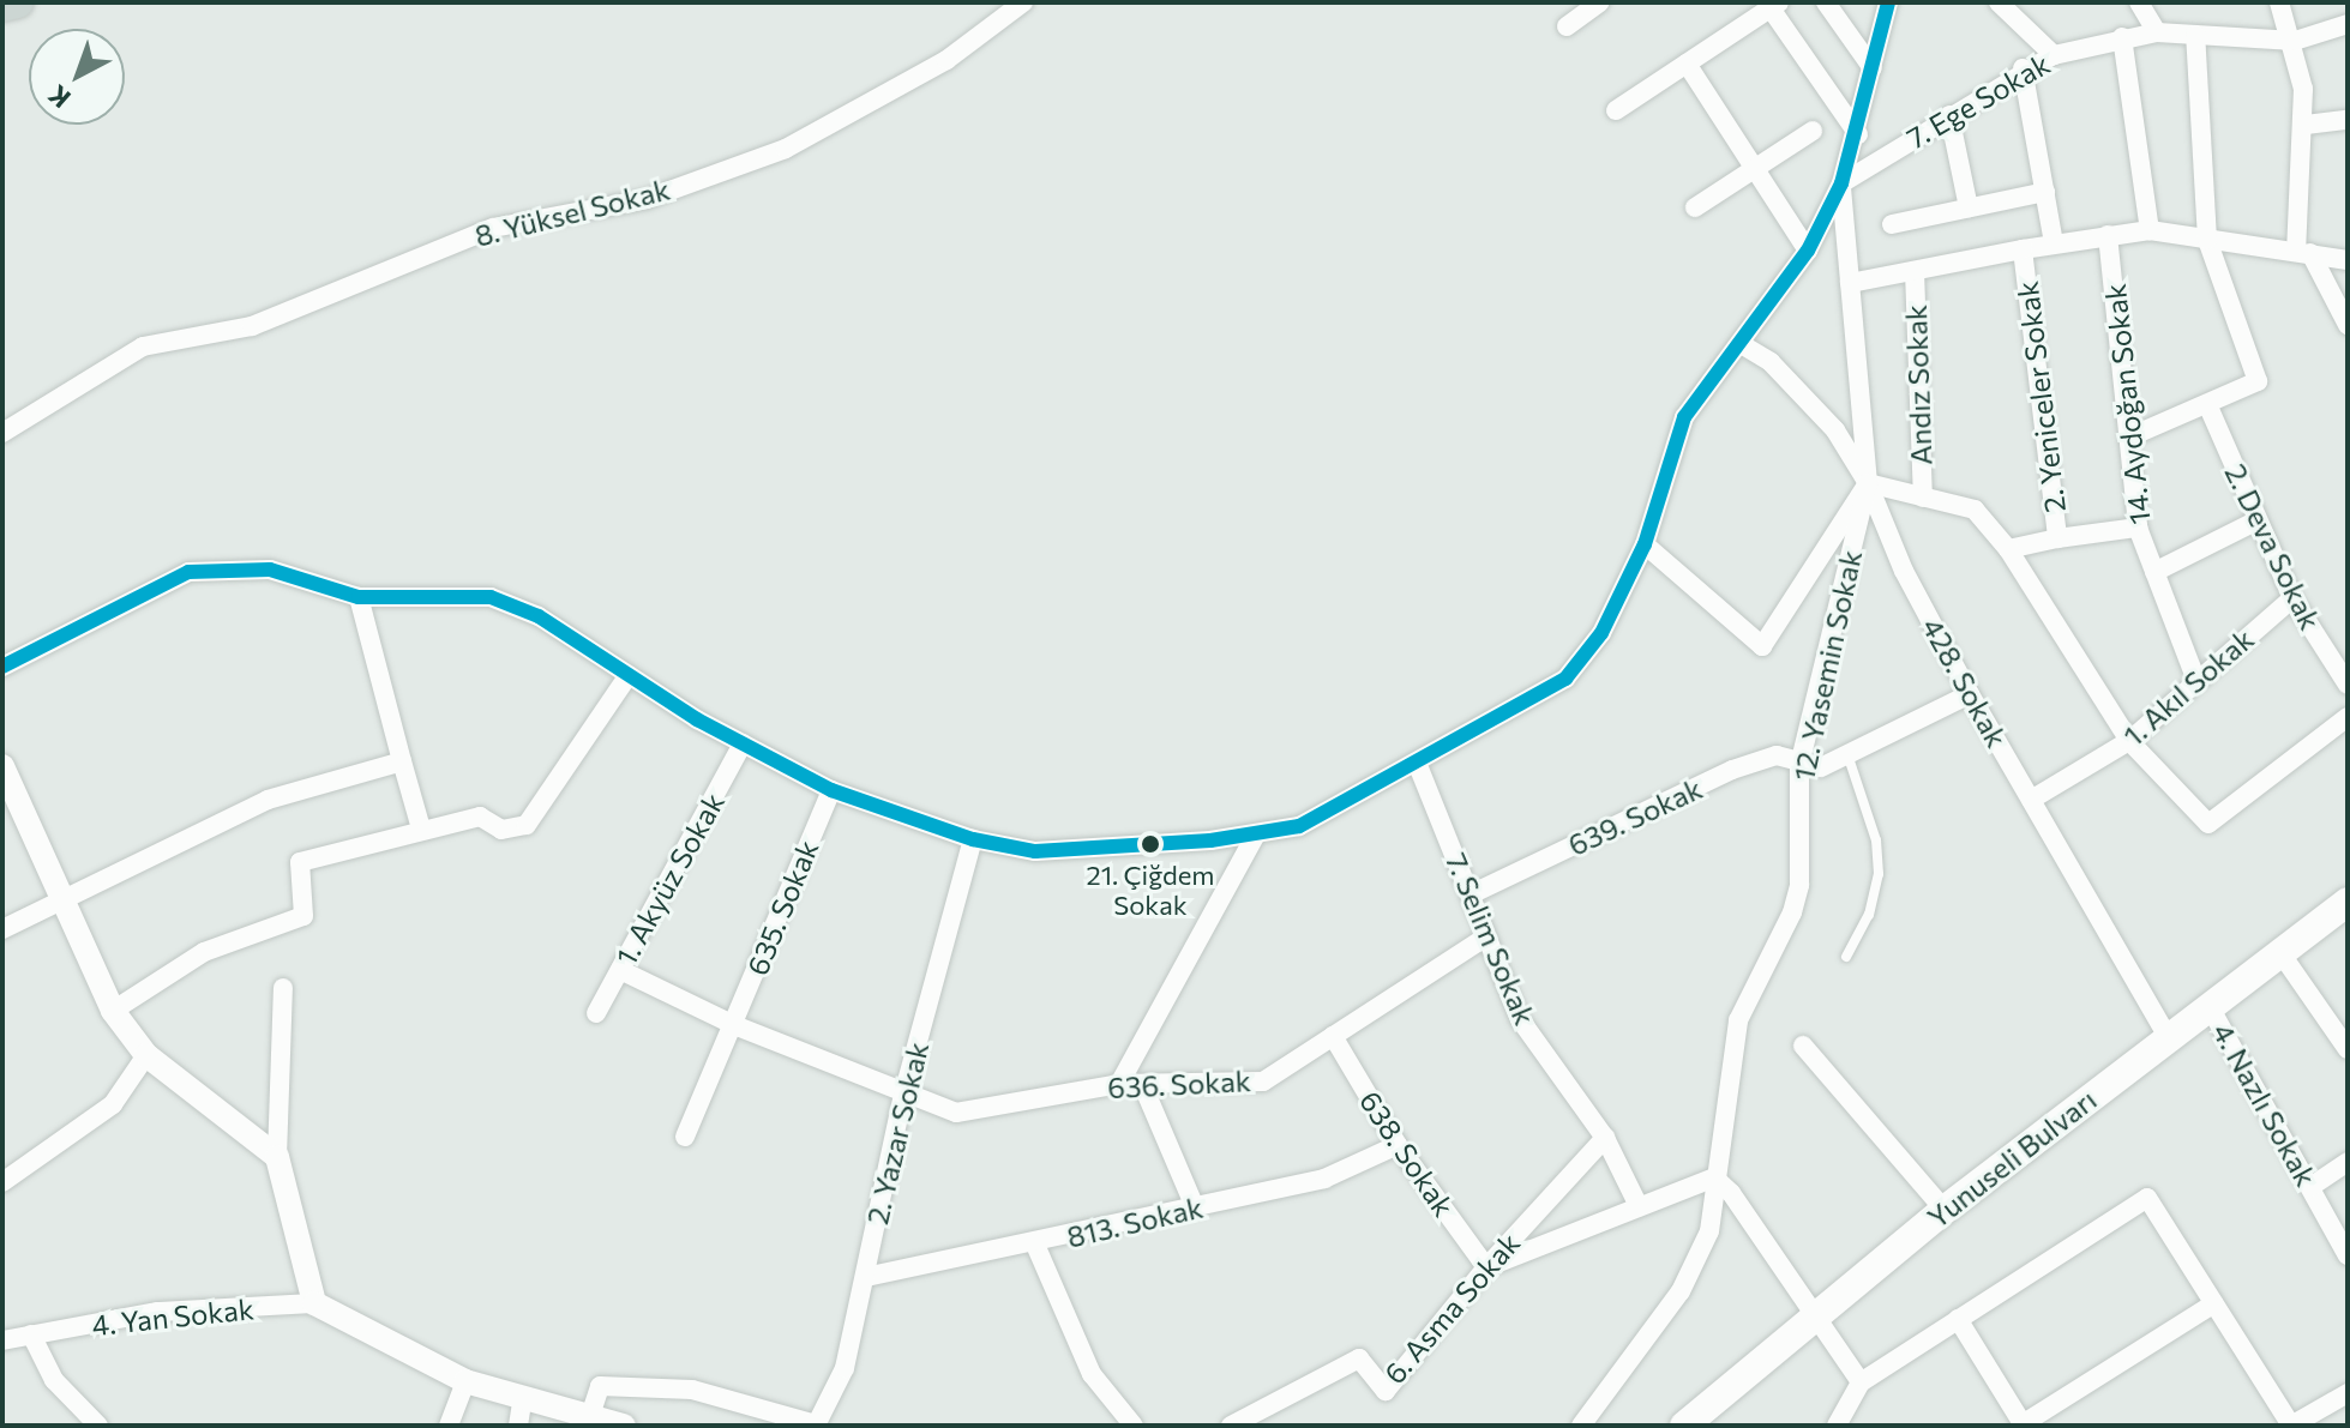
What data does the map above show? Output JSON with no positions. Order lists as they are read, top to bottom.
{
  "streets": {
    "main road": ["Yunuseli Bulvarı"],
    "street": [
      "7. Ege Sokak",
      "8. Yüksel Sokak",
      "Andız Sokak",
      "2. Yeniceler Sokak",
      "14. Aydoğan Sokak",
      "2. Deva Sokak",
      "12. Yasemin Sokak",
      "428. Sokak",
      "1. Akıl Sokak",
      "639. Sokak",
      "1. Akyüz Sokak",
      "635. Sokak",
      "7. Selim Sokak",
      "636. Sokak",
      "4. Nazlı Sokak",
      "2. Yazar Sokak",
      "638. Sokak",
      "813. Sokak",
      "6. Asma Sokak",
      "4. Yan Sokak"
    ]
  },
  "crossings": [
    ["Andız Sokak", "2. Yeniceler Sokak"],
    ["2. Yeniceler Sokak", "14. Aydoğan Sokak"],
    ["14. Aydoğan Sokak", "1. Akıl Sokak"],
    ["2. Deva Sokak", "1. Akıl Sokak"],
    ["12. Yasemin Sokak", "428. Sokak"],
    ["12. Yasemin Sokak", "639. Sokak"],
    ["428. Sokak", "1. Akıl Sokak"],
    ["428. Sokak", "639. Sokak"],
    ["428. Sokak", "Yunuseli Bulvarı"],
    ["639. Sokak", "7. Selim Sokak"],
    ["635. Sokak", "636. Sokak"],
    ["7. Selim Sokak", "636. Sokak"],
    ["7. Selim Sokak", "6. Asma Sokak"],
    ["636. Sokak", "2. Yazar Sokak"],
    ["636. Sokak", "638. Sokak"],
    ["4. Nazlı Sokak", "Yunuseli Bulvarı"],
    ["2. Yazar Sokak", "813. Sokak"],
    ["638. Sokak", "813. Sokak"],
    ["638. Sokak", "6. Asma Sokak"]
  ],
  "places": ["21. Çiğdem Sokak"],
  "north": "bottom left"
}
